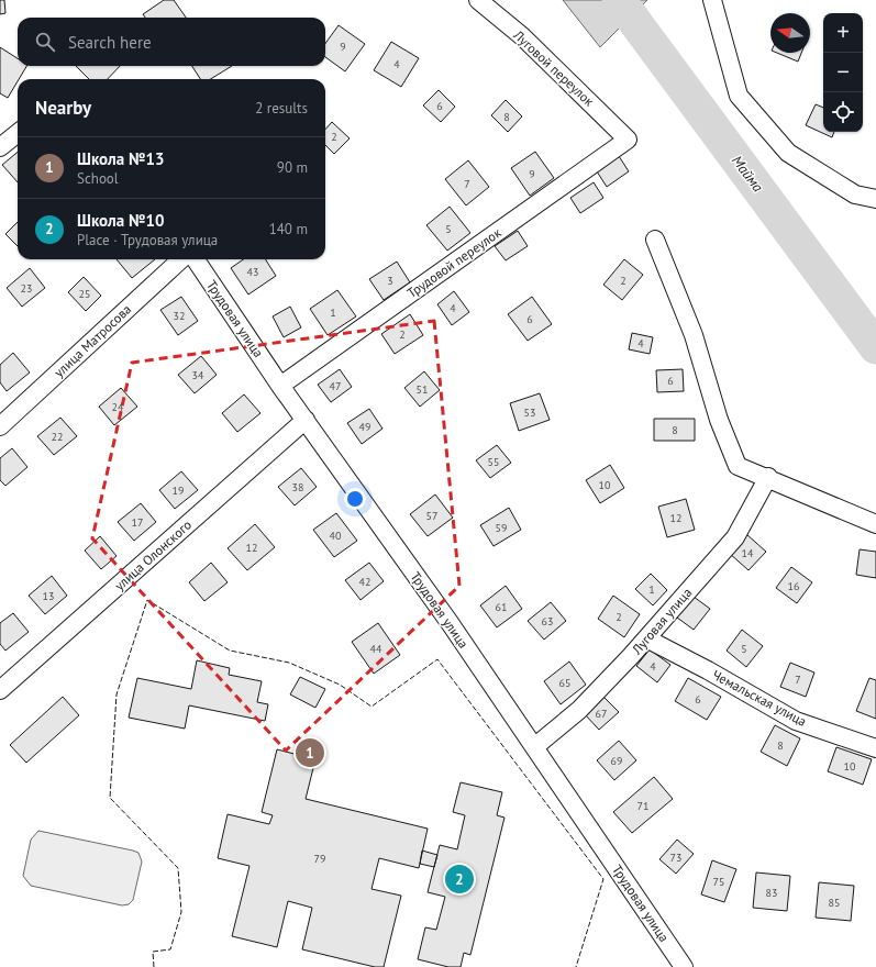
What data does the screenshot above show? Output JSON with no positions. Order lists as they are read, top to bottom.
{
  "streets": {
    "street": [
      "Луговой переулок",
      "Трудовой переулок",
      "Трудовая улица",
      "улица Матросова",
      "улица Олонского",
      "Луговая улица",
      "Чемальская улица"
    ]
  },
  "crossings": [
    ["Луговой переулок", "Трудовой переулок"],
    ["Трудовой переулок", "Трудовая улица"],
    ["Трудовая улица", "улица Олонского"],
    ["Трудовая улица", "Луговая улица"],
    ["Луговая улица", "Чемальская улица"]
  ],
  "water": ["Майма"],
  "house_numbers": [
    "9",
    "4",
    "6",
    "8",
    "2",
    "9",
    "7",
    "5",
    "43",
    "3",
    "2",
    "23",
    "25",
    "4",
    "1",
    "32",
    "6",
    "2",
    "4",
    "34",
    "6",
    "47",
    "51",
    "24",
    "53",
    "49",
    "8",
    "22",
    "55",
    "10",
    "38",
    "19",
    "57",
    "12",
    "17",
    "59",
    "40",
    "12",
    "14",
    "42",
    "16",
    "1",
    "13",
    "61",
    "2",
    "63",
    "44",
    "5",
    "4",
    "7",
    "65",
    "6",
    "67",
    "8",
    "69",
    "10",
    "71",
    "73",
    "79",
    "75",
    "83",
    "85"
  ],
  "north": "left",
  "page": {
    "map_buttons": ["+", "−"],
    "search": "Search here",
    "heading": ["Nearby", "2 results"],
    "list": [
      {
        "mark": "1",
        "name": "Школа №13",
        "note": "School",
        "value": "90 m"
      },
      {
        "mark": "2",
        "name": "Школа №10",
        "note": "Place · Трудовая улица",
        "value": "140 m"
      }
    ],
    "pins": ["1", "2"]
  }
}
